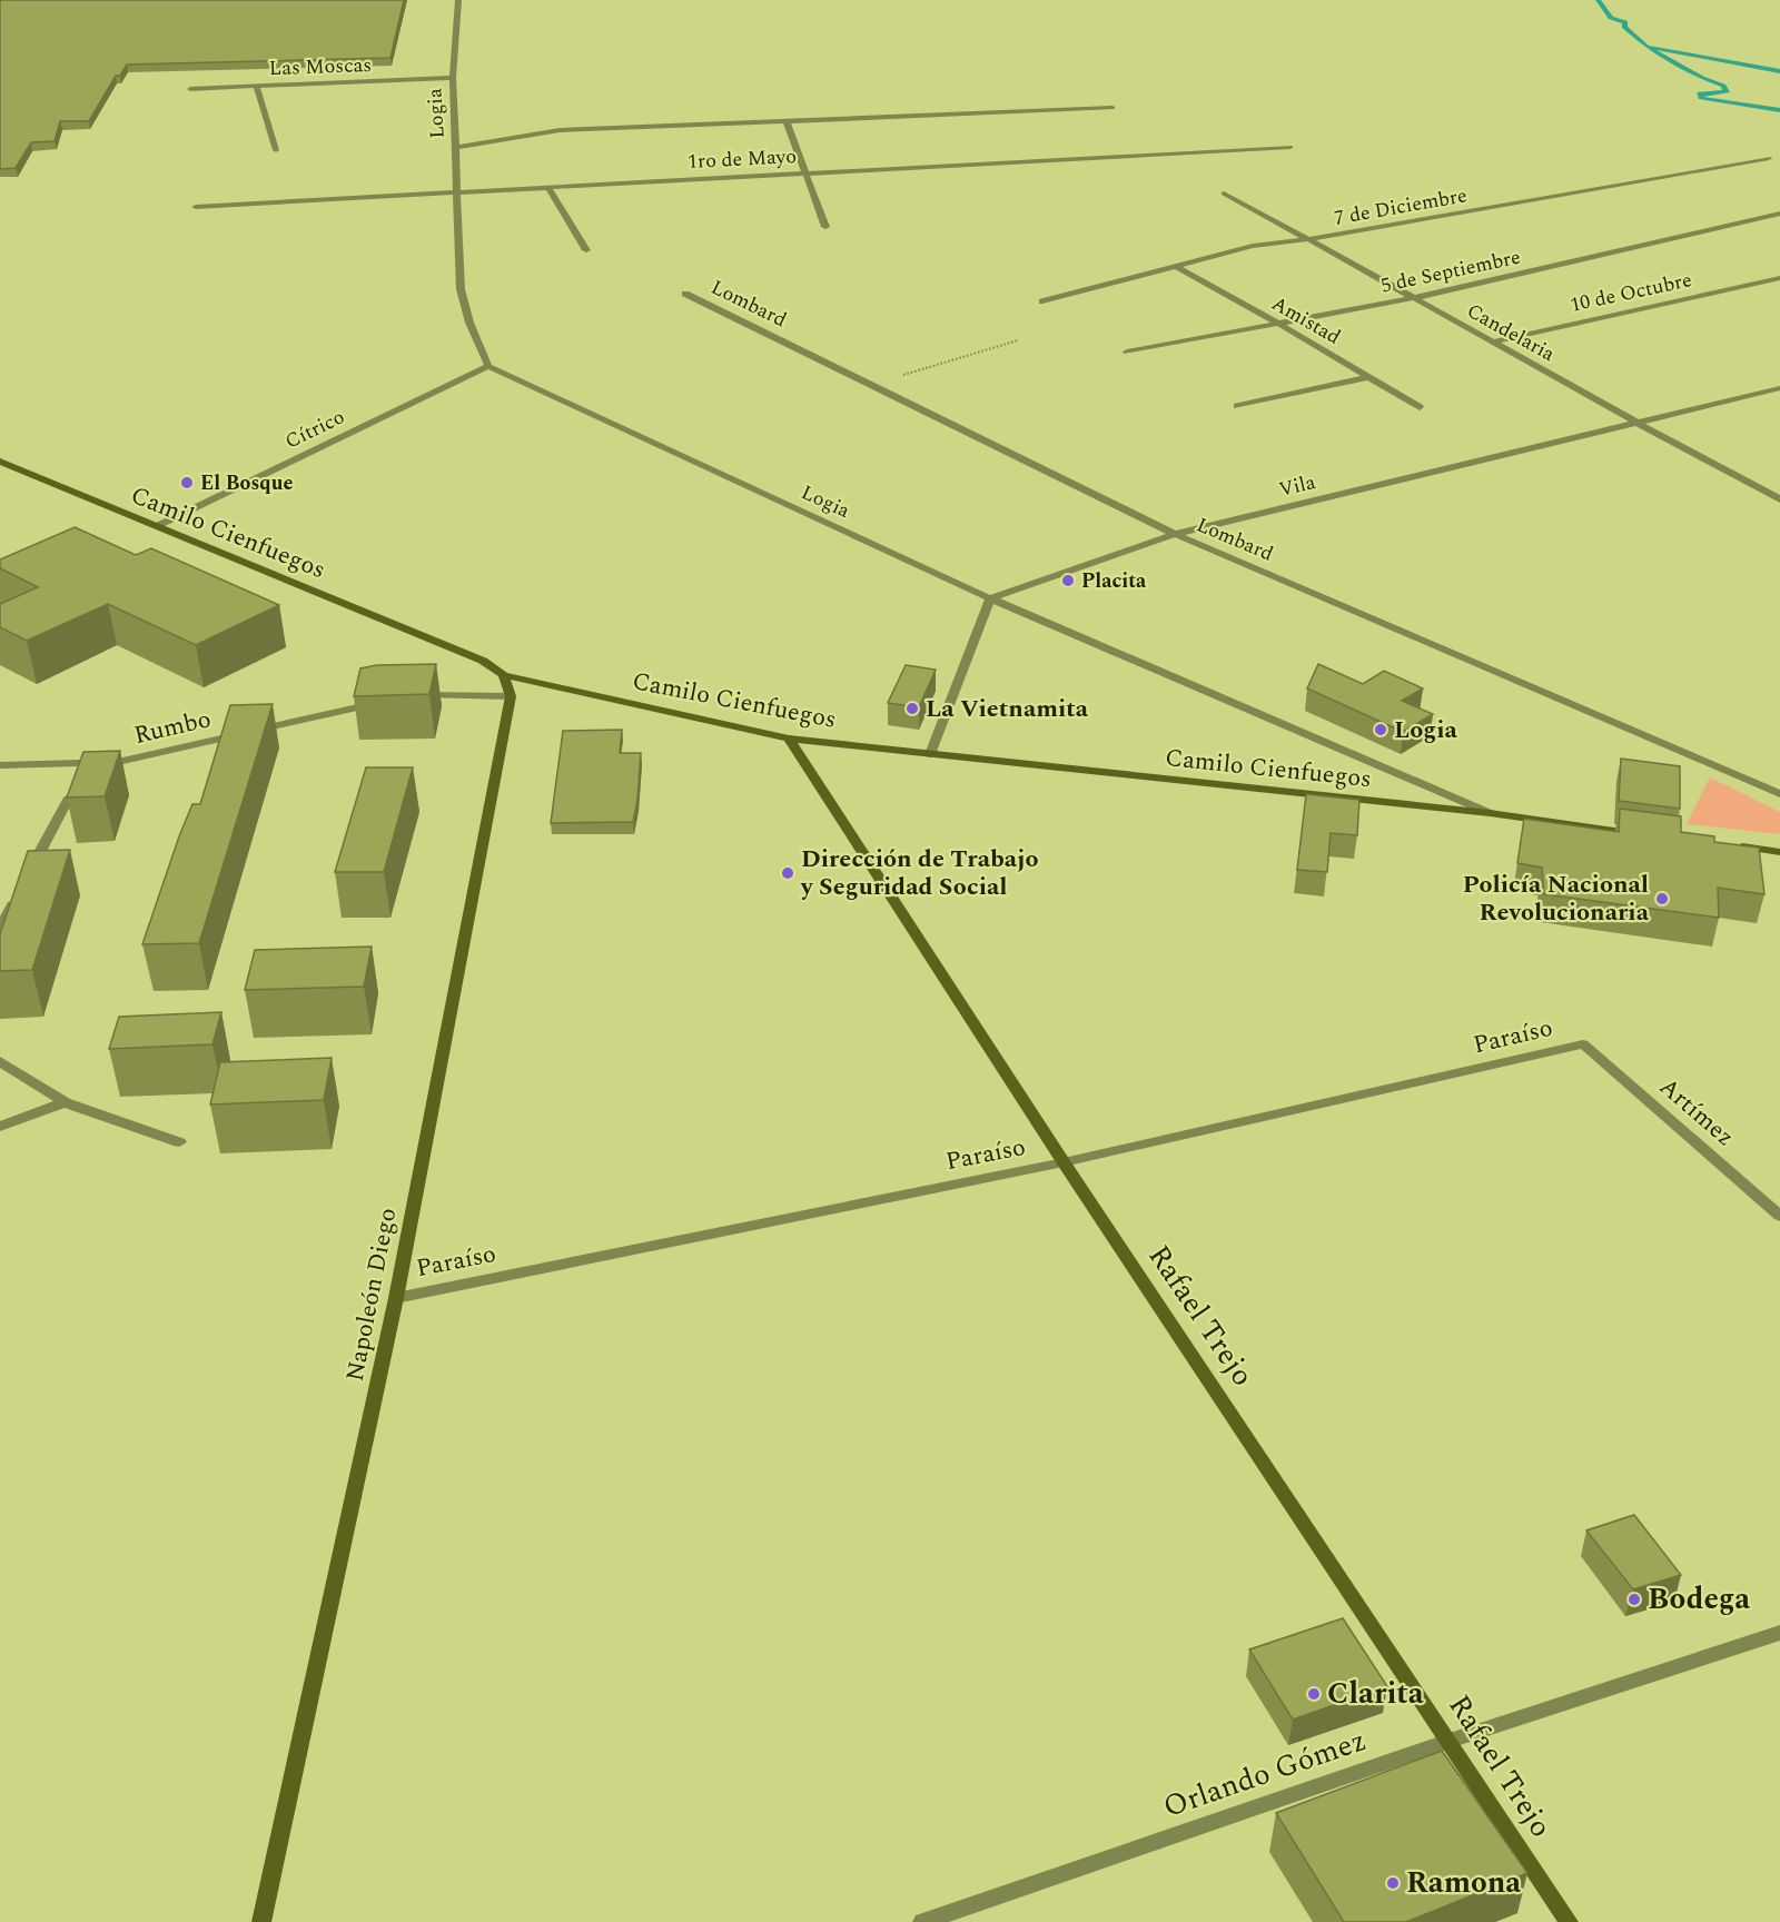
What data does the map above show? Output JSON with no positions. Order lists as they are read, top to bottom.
{
  "streets": {
    "main road": ["Camilo Cienfuegos", "Napoleón Diego", "Rafael Trejo"],
    "street": [
      "Las Moscas",
      "Logia",
      "1ro de Mayo",
      "7 de Diciembre",
      "5 de Septiembre",
      "10 de Octubre",
      "Lombard",
      "Amistad",
      "Candelaria",
      "Cítrico",
      "Vila",
      "Rumbo",
      "Paraíso",
      "Artímez",
      "Orlando Gómez"
    ]
  },
  "crossings": [
    ["Las Moscas", "Logia"],
    ["Logia", "1ro de Mayo"],
    ["Logia", "Cítrico"],
    ["Logia", "Vila"],
    ["Logia", "Camilo Cienfuegos"],
    ["7 de Diciembre", "Amistad"],
    ["7 de Diciembre", "Candelaria"],
    ["5 de Septiembre", "Amistad"],
    ["5 de Septiembre", "Candelaria"],
    ["10 de Octubre", "Candelaria"],
    ["Lombard", "Vila"],
    ["Candelaria", "Vila"],
    ["Cítrico", "Camilo Cienfuegos"],
    ["Camilo Cienfuegos", "Napoleón Diego"],
    ["Camilo Cienfuegos", "Rafael Trejo"],
    ["Paraíso", "Artímez"],
    ["Paraíso", "Napoleón Diego"],
    ["Paraíso", "Rafael Trejo"],
    ["Rafael Trejo", "Orlando Gómez"]
  ],
  "places": [
    "El Bosque",
    "Placita",
    "La Vietnamita",
    "Logia",
    "Dirección de Trabajo y Seguridad Social",
    "Policía Nacional Revolucionaria",
    "Bodega",
    "Clarita",
    "Ramona"
  ]
}
